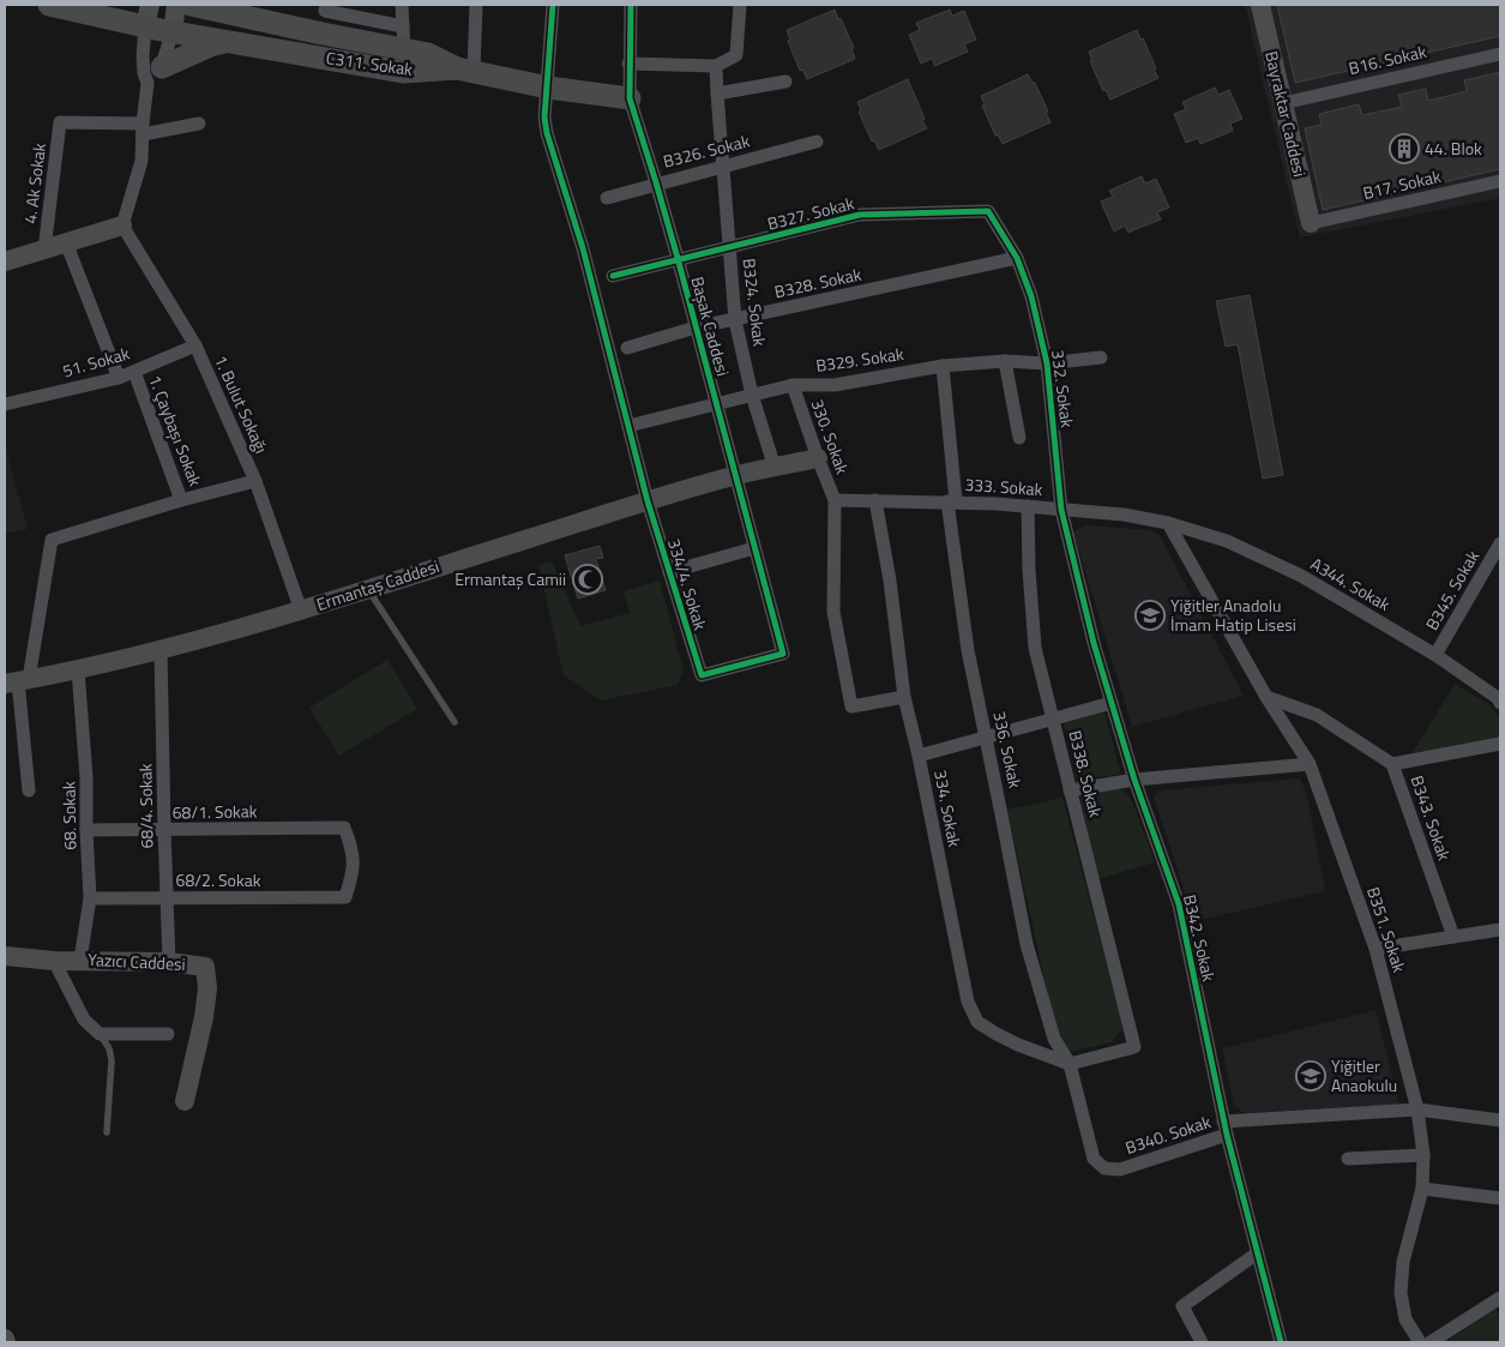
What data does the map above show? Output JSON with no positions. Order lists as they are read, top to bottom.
{
  "streets": {
    "main road": [
      "C311. Sokak",
      "Bayraktar Caddesi",
      "Ermantaş Caddesi",
      "Yazıcı Caddesi"
    ],
    "street": [
      "B16. Sokak",
      "B326. Sokak",
      "4. Ak Sokak",
      "B17. Sokak",
      "B327. Sokak",
      "B328. Sokak",
      "B324. Sokak",
      "Başak Caddesi",
      "B329. Sokak",
      "51. Sokak",
      "332. Sokak",
      "1. Bulut Sokağı",
      "1. Çaybaşı Sokak",
      "330. Sokak",
      "333. Sokak",
      "334/4. Sokak",
      "A344. Sokak",
      "B345. Sokak",
      "336. Sokak",
      "B338. Sokak",
      "68/4. Sokak",
      "334. Sokak",
      "68/1. Sokak",
      "68. Sokak",
      "B343. Sokak",
      "68/2. Sokak",
      "B351. Sokak",
      "B342. Sokak",
      "B340. Sokak"
    ]
  },
  "crossings": [
    ["B16. Sokak", "Bayraktar Caddesi"],
    ["C311. Sokak", "Başak Caddesi"],
    ["C311. Sokak", "334/4. Sokak"],
    ["Bayraktar Caddesi", "B17. Sokak"],
    ["B326. Sokak", "B324. Sokak"],
    ["B326. Sokak", "Başak Caddesi"],
    ["B327. Sokak", "B324. Sokak"],
    ["B327. Sokak", "Başak Caddesi"],
    ["B327. Sokak", "332. Sokak"],
    ["B328. Sokak", "B324. Sokak"],
    ["B328. Sokak", "Başak Caddesi"],
    ["B328. Sokak", "332. Sokak"],
    ["B324. Sokak", "B329. Sokak"],
    ["B324. Sokak", "Ermantaş Caddesi"],
    ["Başak Caddesi", "B329. Sokak"],
    ["Başak Caddesi", "334/4. Sokak"],
    ["Başak Caddesi", "Ermantaş Caddesi"],
    ["B329. Sokak", "332. Sokak"],
    ["B329. Sokak", "330. Sokak"],
    ["B329. Sokak", "334/4. Sokak"],
    ["B329. Sokak", "336. Sokak"],
    ["51. Sokak", "1. Bulut Sokağı"],
    ["51. Sokak", "1. Çaybaşı Sokak"],
    ["332. Sokak", "333. Sokak"],
    ["332. Sokak", "B342. Sokak"],
    ["1. Bulut Sokağı", "1. Çaybaşı Sokak"],
    ["1. Bulut Sokağı", "Ermantaş Caddesi"],
    ["330. Sokak", "333. Sokak"],
    ["330. Sokak", "Ermantaş Caddesi"],
    ["333. Sokak", "A344. Sokak"],
    ["333. Sokak", "336. Sokak"],
    ["333. Sokak", "B338. Sokak"],
    ["333. Sokak", "334. Sokak"],
    ["333. Sokak", "B342. Sokak"],
    ["334/4. Sokak", "Ermantaş Caddesi"],
    ["A344. Sokak", "B345. Sokak"],
    ["Ermantaş Caddesi", "68/4. Sokak"],
    ["Ermantaş Caddesi", "68. Sokak"],
    ["336. Sokak", "B338. Sokak"],
    ["336. Sokak", "334. Sokak"],
    ["336. Sokak", "B340. Sokak"],
    ["B338. Sokak", "334. Sokak"],
    ["68/4. Sokak", "68/1. Sokak"],
    ["68/4. Sokak", "68/2. Sokak"],
    ["68/4. Sokak", "Yazıcı Caddesi"],
    ["68/1. Sokak", "68. Sokak"],
    ["68/1. Sokak", "68/2. Sokak"],
    ["68. Sokak", "68/2. Sokak"],
    ["68. Sokak", "Yazıcı Caddesi"],
    ["B343. Sokak", "B351. Sokak"],
    ["B351. Sokak", "B340. Sokak"],
    ["B342. Sokak", "B340. Sokak"]
  ],
  "places": {
    "building": ["44. Blok"],
    "mosque": ["Ermantaş Camii"],
    "school or university": ["Yiğitler Anadolu İmam Hatip Lisesi", "Yiğitler Anaokulu"]
  }
}
